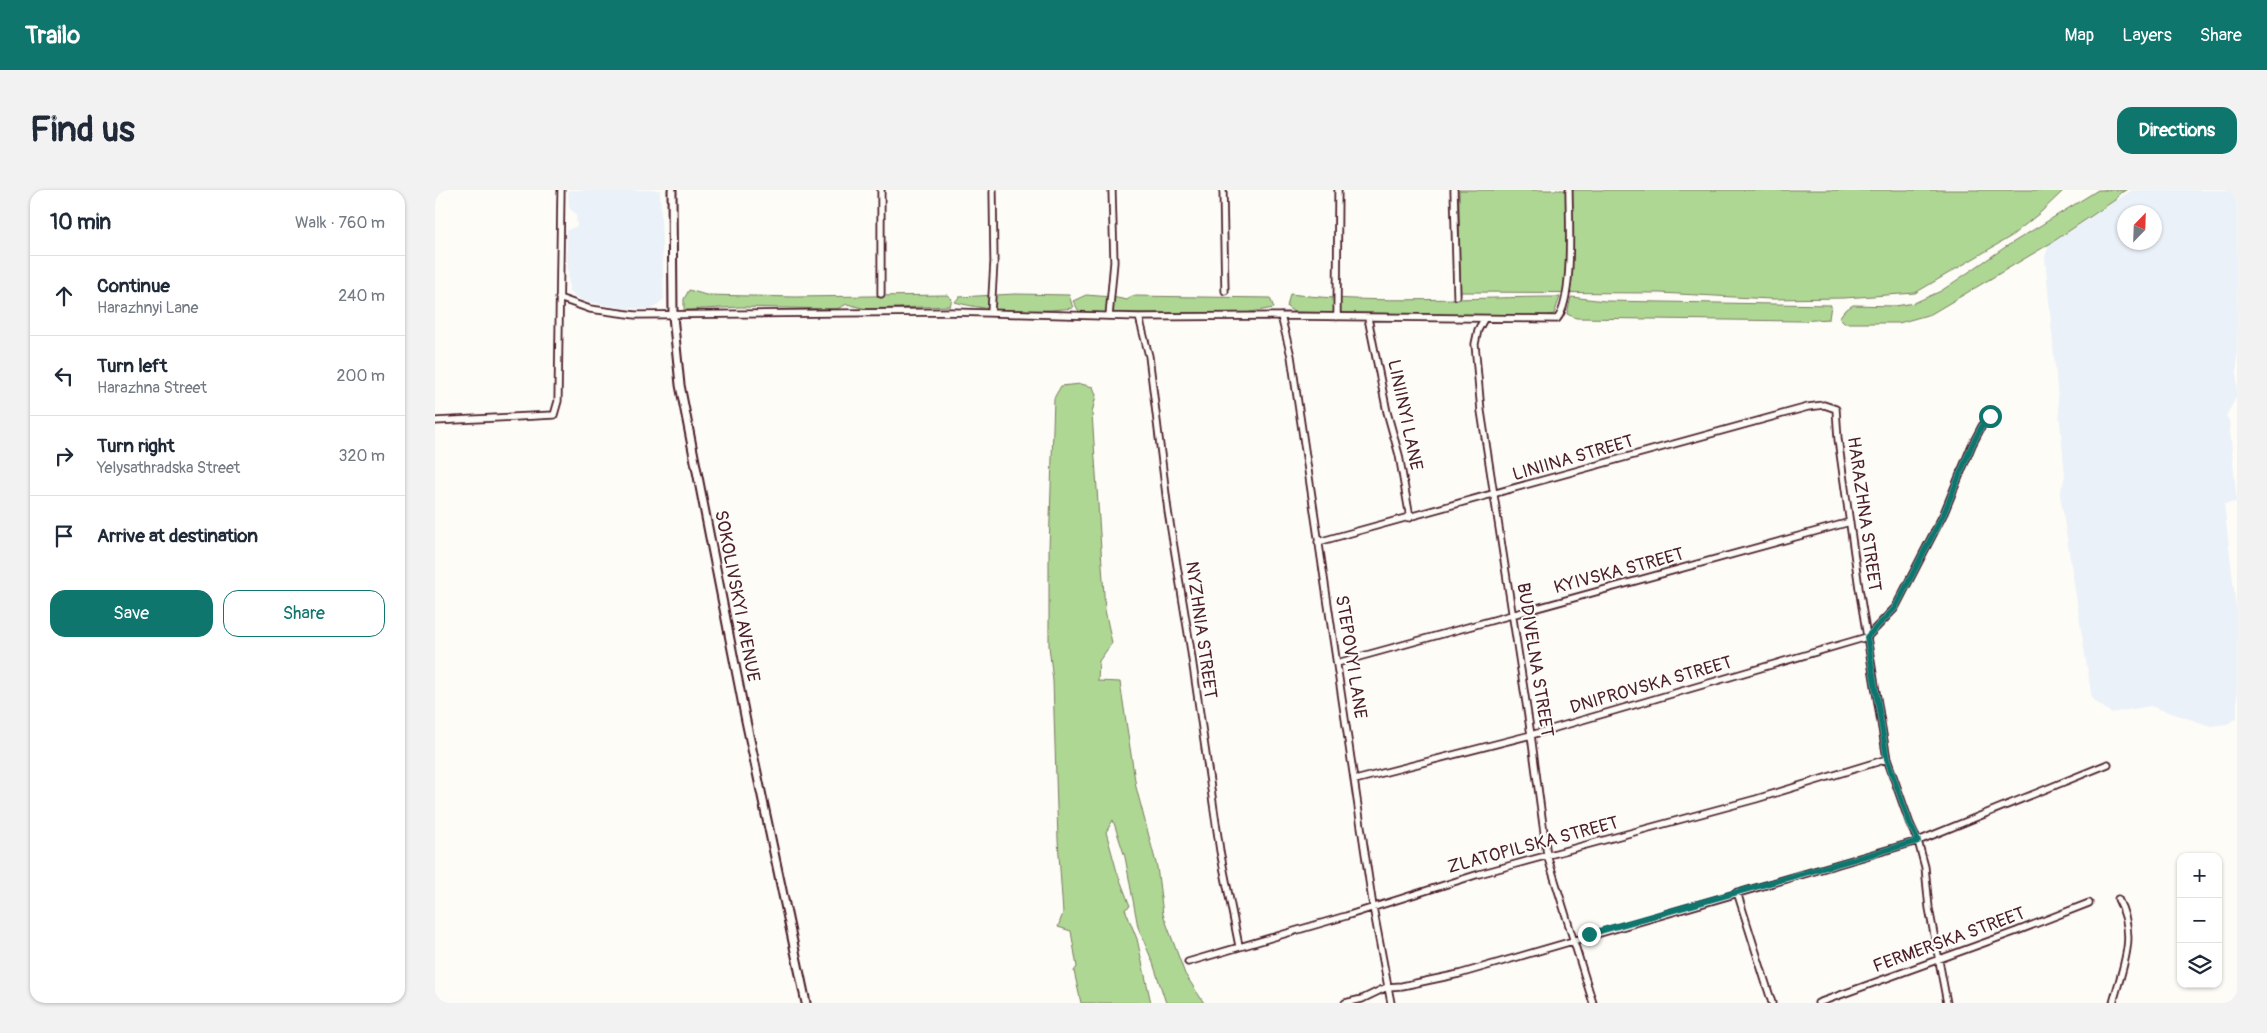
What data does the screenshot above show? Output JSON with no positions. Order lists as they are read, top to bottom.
{
  "streets": {
    "street": [
      "LINIINYI LANE",
      "LINIINA STREET",
      "HARAZHNA STREET",
      "KYIVSKA STREET",
      "SOKOLIVSKYI AVENUE",
      "NYZHNIA STREET",
      "STEPOVYI LANE",
      "BUDIVELNA STREET",
      "DNIPROVSKA STREET",
      "ZLATOPILSKA STREET",
      "FERMERSKA STREET"
    ]
  },
  "crossings": [
    ["LINIINYI LANE", "LINIINA STREET"],
    ["LINIINA STREET", "HARAZHNA STREET"],
    ["LINIINA STREET", "STEPOVYI LANE"],
    ["LINIINA STREET", "BUDIVELNA STREET"],
    ["HARAZHNA STREET", "KYIVSKA STREET"],
    ["HARAZHNA STREET", "DNIPROVSKA STREET"],
    ["HARAZHNA STREET", "ZLATOPILSKA STREET"],
    ["HARAZHNA STREET", "FERMERSKA STREET"],
    ["KYIVSKA STREET", "STEPOVYI LANE"],
    ["KYIVSKA STREET", "BUDIVELNA STREET"],
    ["NYZHNIA STREET", "ZLATOPILSKA STREET"],
    ["STEPOVYI LANE", "DNIPROVSKA STREET"],
    ["STEPOVYI LANE", "ZLATOPILSKA STREET"],
    ["BUDIVELNA STREET", "DNIPROVSKA STREET"],
    ["BUDIVELNA STREET", "ZLATOPILSKA STREET"]
  ],
  "north": "top right",
  "page": {
    "header": "Trailo",
    "nav": ["Map", "Layers", "Share"],
    "buttons": [
      "Directions",
      ["Save", "Share"]
    ],
    "title": "Find us",
    "heading": ["10 min", "Walk · 760 m"],
    "list": [
      ["Continue", "Harazhnyi Lane", "240 m"],
      ["Turn left", "Harazhna Street", "200 m"],
      ["Turn right", "Yelysathradska Street", "320 m"],
      "Arrive at destination"
    ],
    "map_buttons": ["+", "−"]
  }
}
